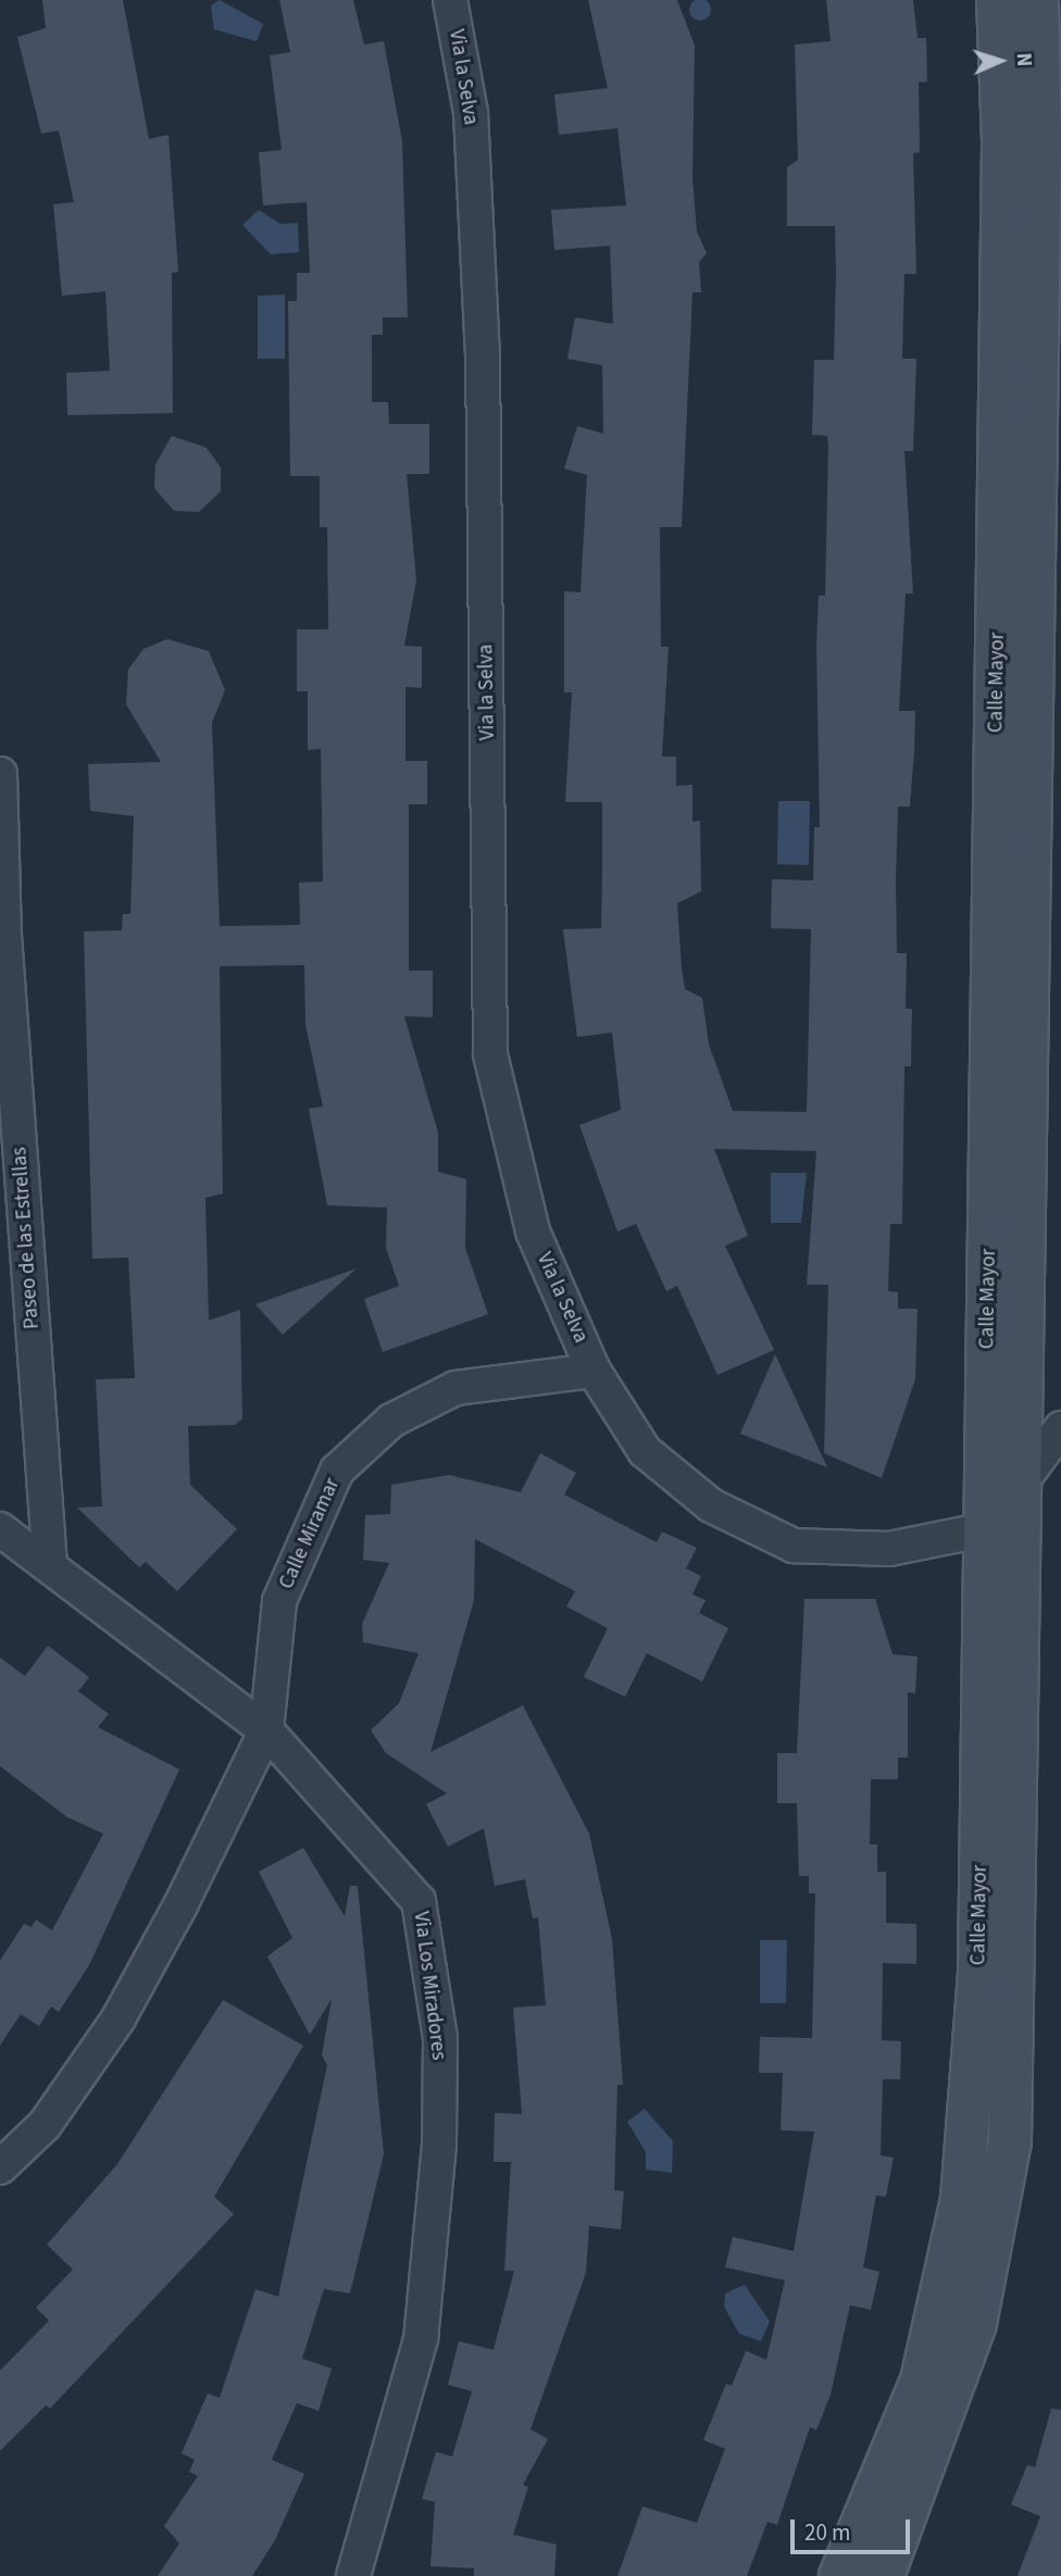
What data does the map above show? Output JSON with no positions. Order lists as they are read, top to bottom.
{
  "streets": {
    "street": [
      "Via la Selva",
      "Calle Mayor",
      "Paseo de las Estrellas",
      "Calle Miramar",
      "Via Los Miradores"
    ]
  },
  "crossings": [
    ["Via la Selva", "Calle Miramar"],
    ["Paseo de las Estrellas", "Via Los Miradores"],
    ["Calle Miramar", "Via Los Miradores"]
  ],
  "scale_bar": "20 m",
  "north": "right"
}
